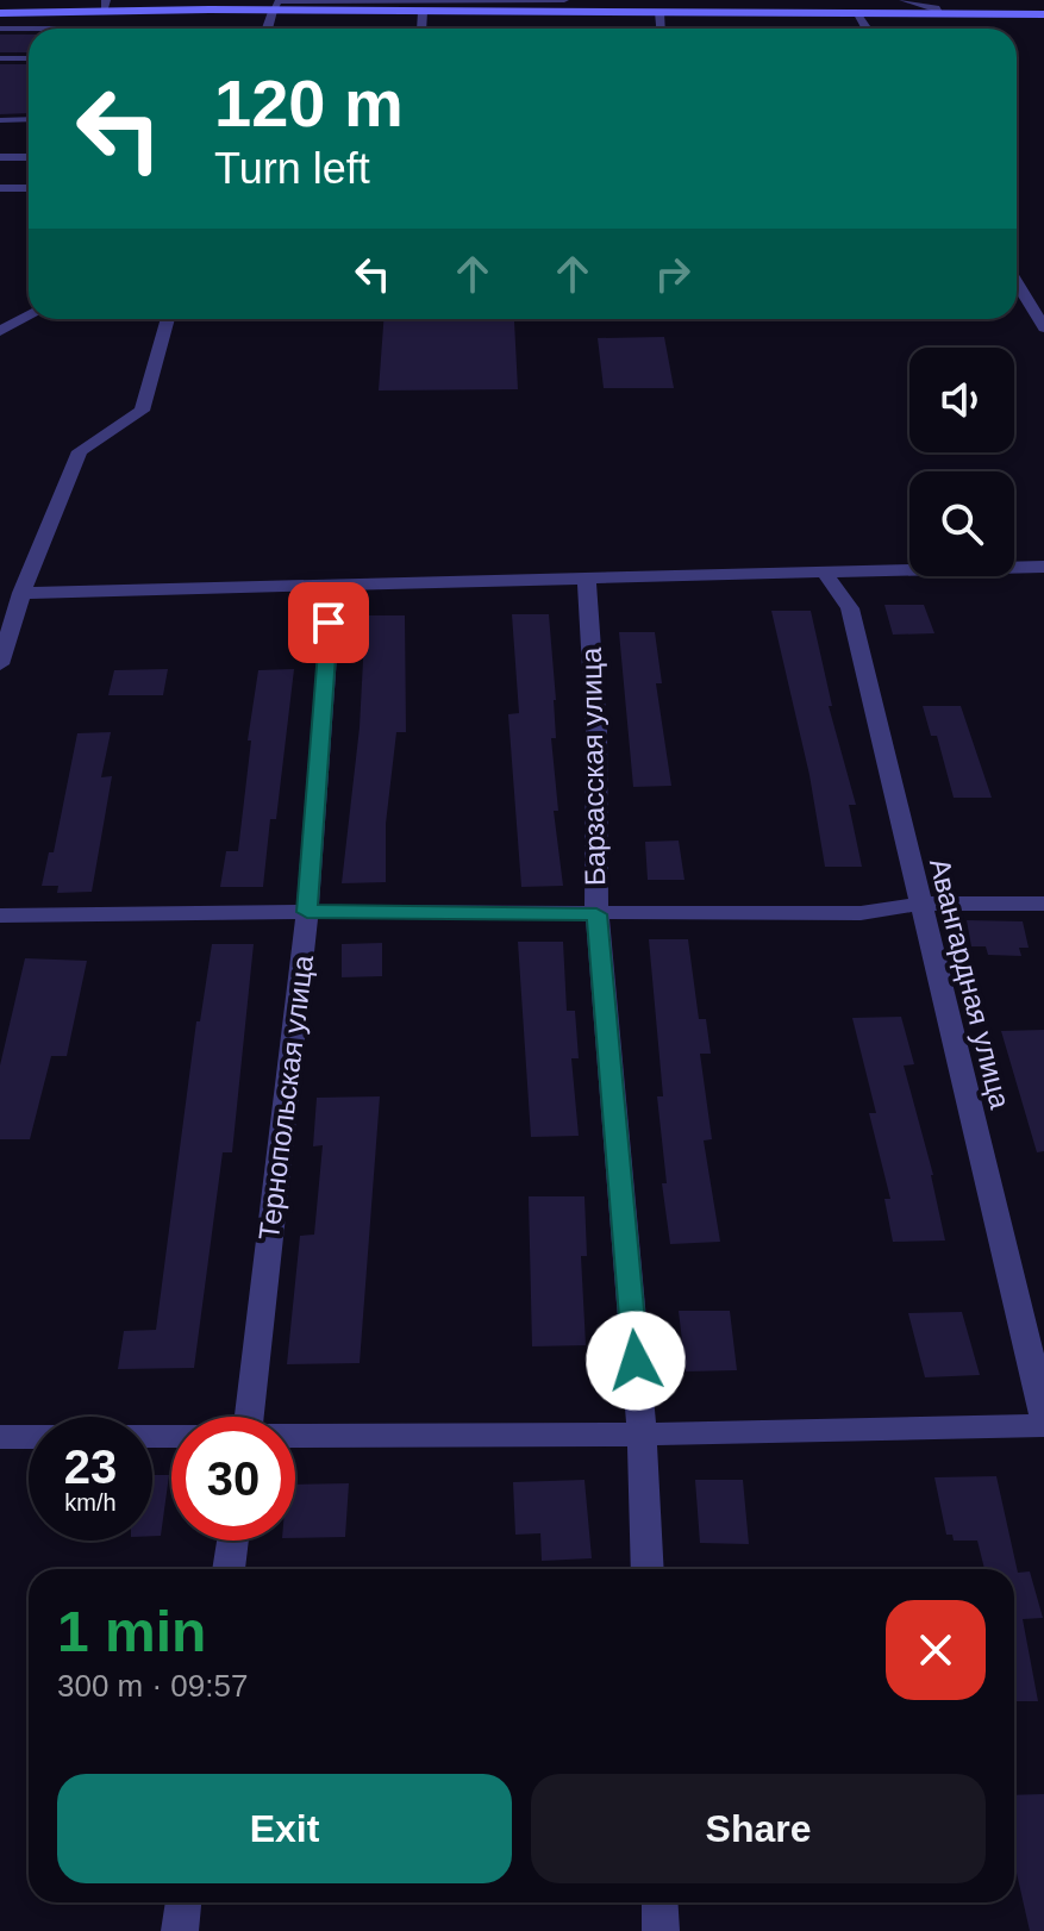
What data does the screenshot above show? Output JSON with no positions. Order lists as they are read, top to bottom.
{
  "streets": {
    "street": ["Барзасская улица", "Авангардная улица", "Тернопольская улица"]
  },
  "page": {
    "turn": ["120 m", "Turn left"],
    "speed": "23 km/h",
    "limit": "30",
    "heading": ["1 min", "300 m · 09:57"],
    "buttons": ["Exit", "Share"]
  }
}
